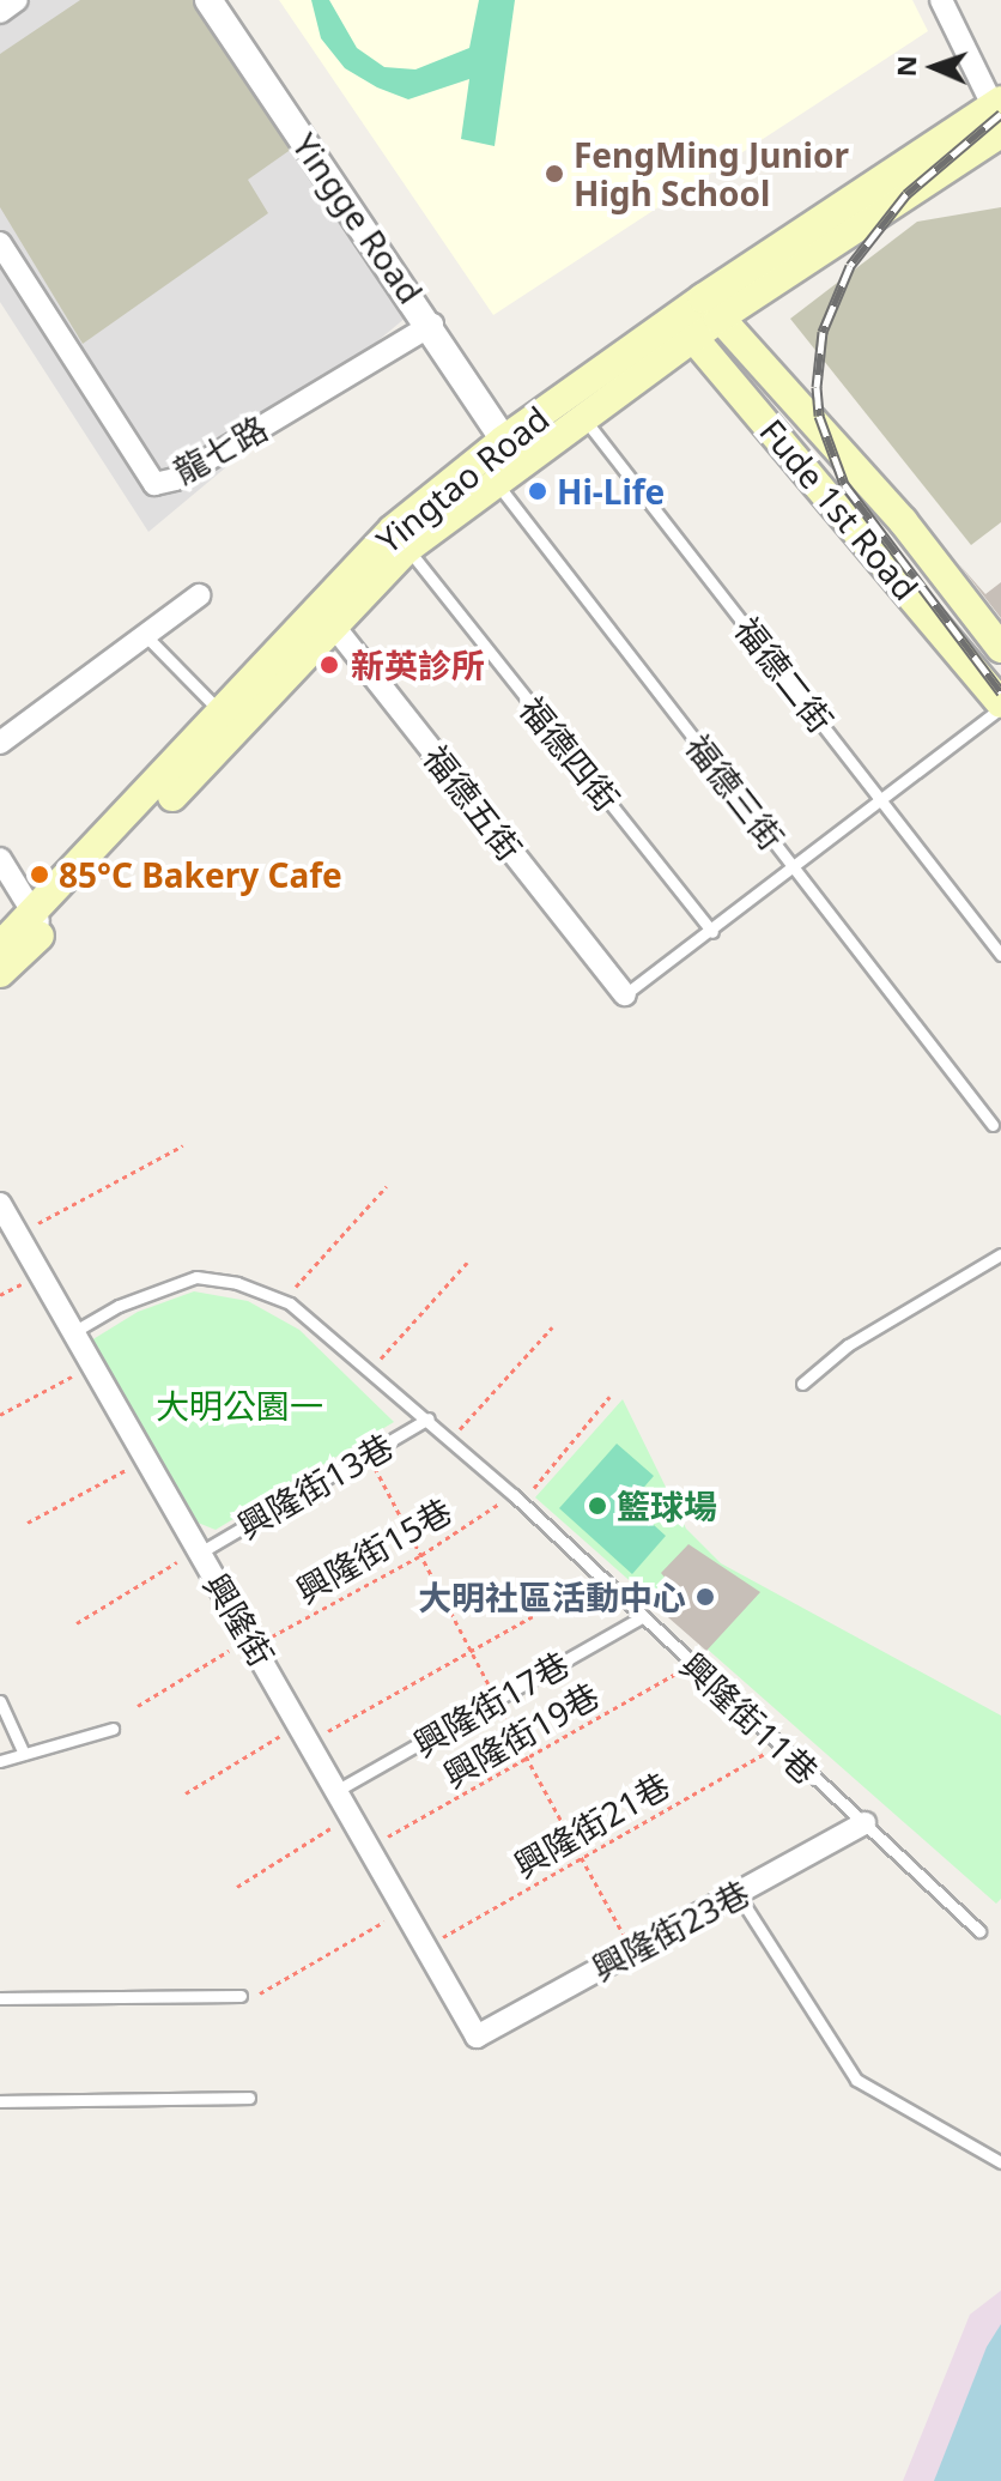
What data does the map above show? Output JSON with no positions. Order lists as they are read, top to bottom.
{
  "streets": {
    "main road": ["Yingtao Road", "Fude 1st Road"],
    "street": [
      "Yingge Road",
      "龍七路",
      "福德五街",
      "興隆街",
      "興隆街23巷"
    ],
    "lane": [
      "福德二街",
      "福德四街",
      "福德三街",
      "興隆街13巷",
      "興隆街17巷",
      "興隆街11巷"
    ],
    "path": ["興隆街15巷", "興隆街19巷", "興隆街21巷"]
  },
  "crossings": [
    ["Yingge Road", "龍七路"],
    ["Yingge Road", "Yingtao Road"],
    ["Yingtao Road", "Fude 1st Road"],
    ["Yingtao Road", "福德二街"],
    ["Yingtao Road", "福德四街"],
    ["Yingtao Road", "福德三街"],
    ["Yingtao Road", "福德五街"],
    ["興隆街13巷", "興隆街"],
    ["興隆街13巷", "興隆街11巷"],
    ["興隆街15巷", "興隆街"],
    ["興隆街15巷", "興隆街11巷"],
    ["興隆街", "興隆街17巷"],
    ["興隆街", "興隆街11巷"],
    ["興隆街", "興隆街19巷"],
    ["興隆街", "興隆街21巷"],
    ["興隆街", "興隆街23巷"],
    ["興隆街17巷", "興隆街11巷"],
    ["興隆街11巷", "興隆街19巷"],
    ["興隆街11巷", "興隆街21巷"],
    ["興隆街11巷", "興隆街23巷"]
  ],
  "parks": ["大明公園一"],
  "places": [
    "FengMing Junior High School",
    "Hi-Life",
    "新英診所",
    "85°C Bakery Cafe",
    "籃球場",
    "大明社區活動中心"
  ],
  "north": "left"
}
